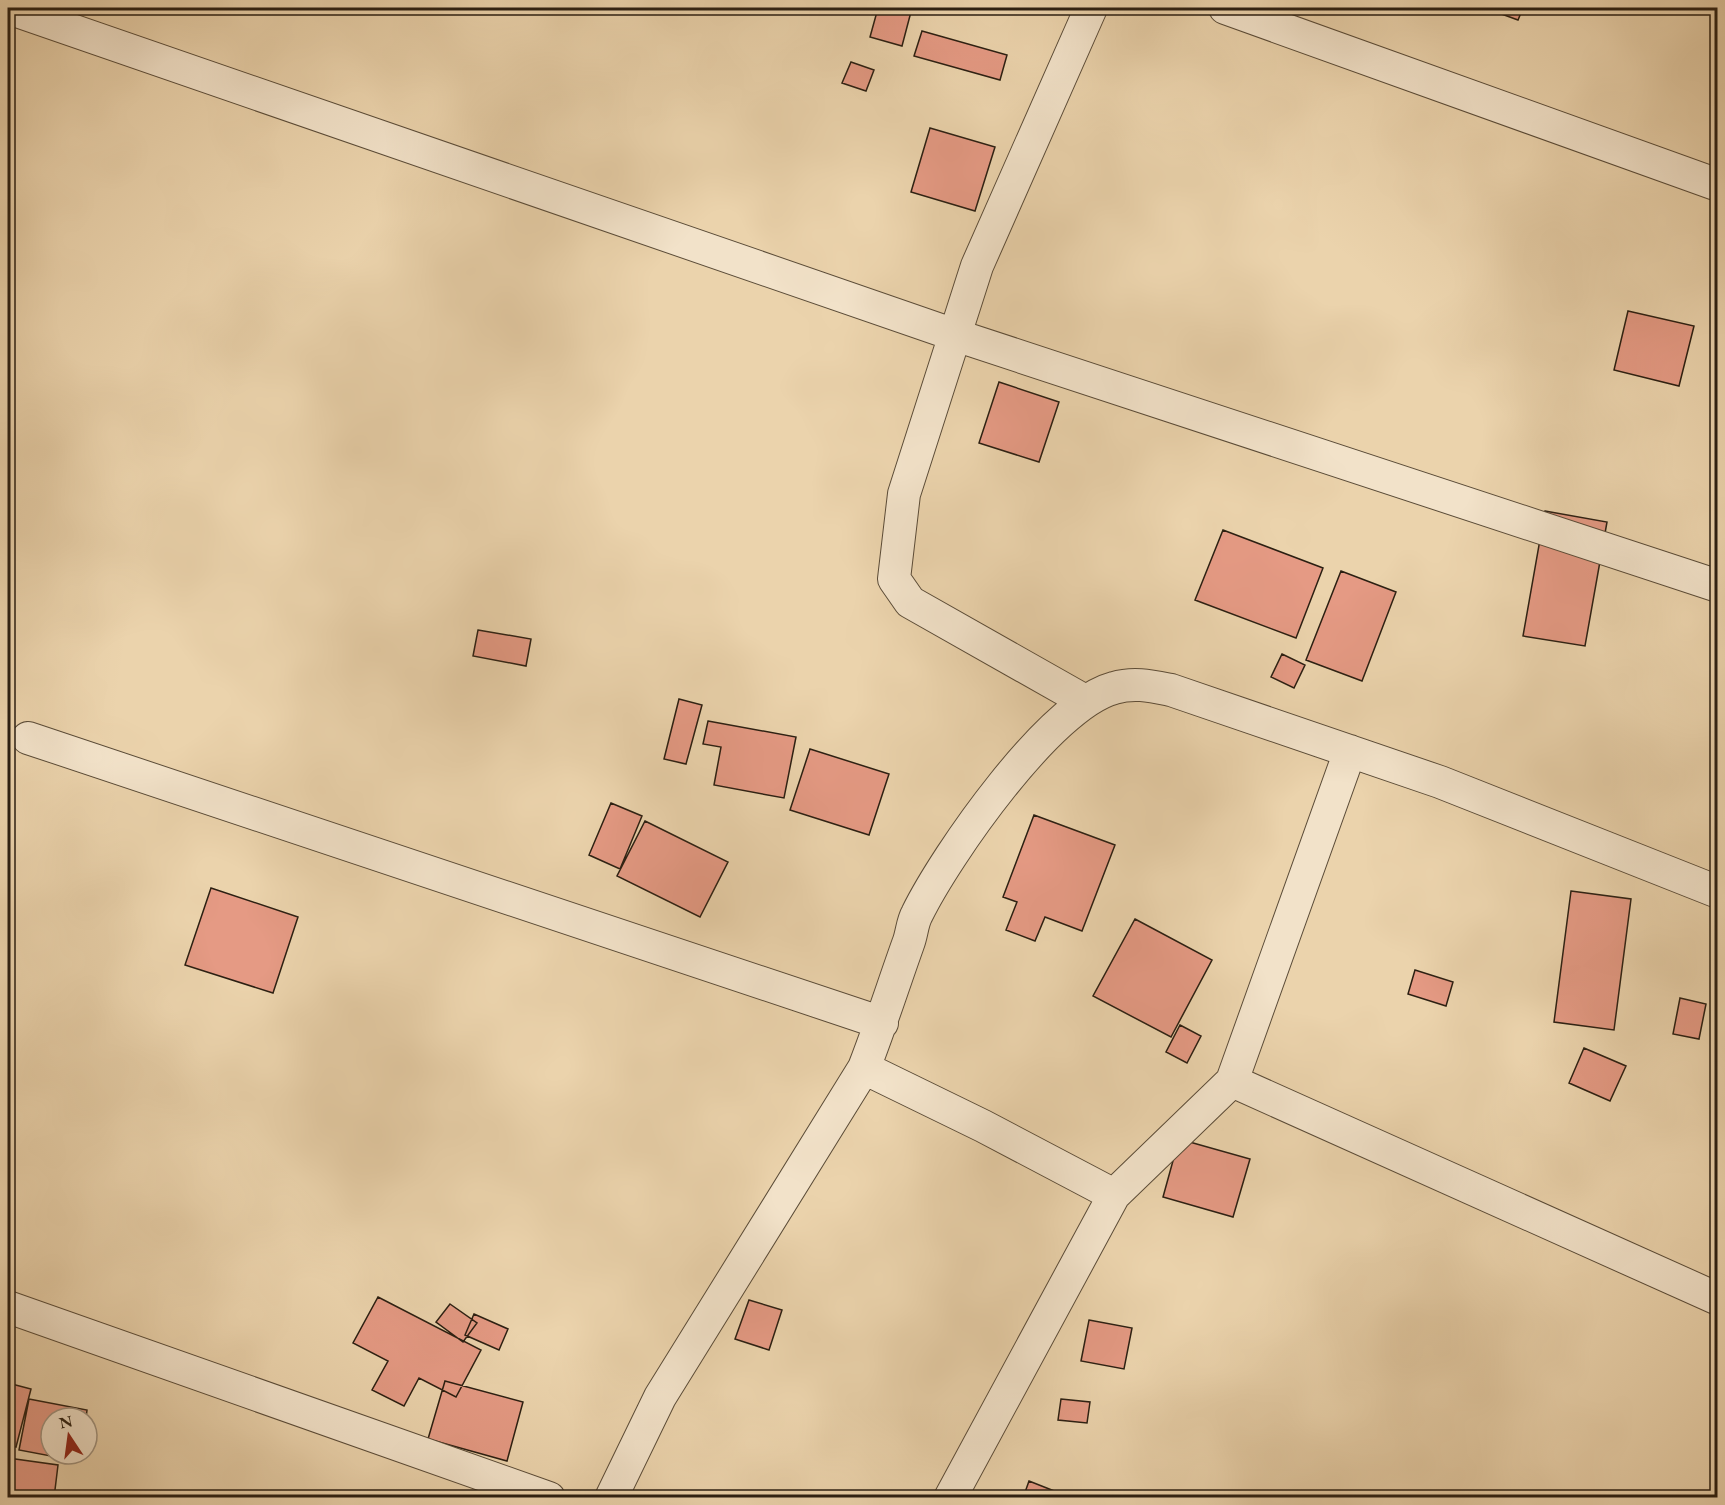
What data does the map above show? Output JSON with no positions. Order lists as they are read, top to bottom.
{
  "north": "top"
}
